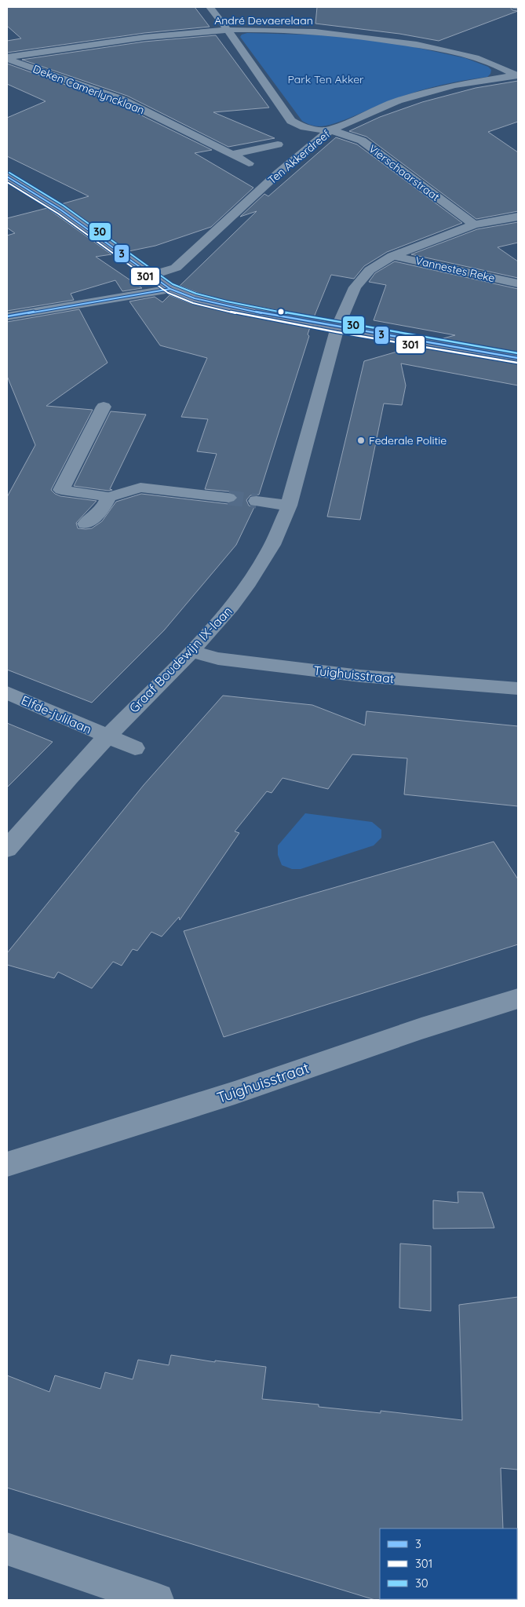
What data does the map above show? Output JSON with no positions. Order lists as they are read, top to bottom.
{
  "streets": {
    "street": [
      "André Devaerelaan",
      "Deken Camerlyncklaan",
      "Ten Akkerdreef",
      "Vierschaarstraat",
      "Vannestes Reke",
      "Graaf Boudewijn IX-laan",
      "Tuighuisstraat",
      "Elfde-julilaan"
    ]
  },
  "crossings": [
    ["André Devaerelaan", "Deken Camerlyncklaan"],
    ["André Devaerelaan", "Ten Akkerdreef"],
    ["André Devaerelaan", "Vierschaarstraat"],
    ["Ten Akkerdreef", "Vierschaarstraat"],
    ["Vierschaarstraat", "Graaf Boudewijn IX-laan"],
    ["Vannestes Reke", "Graaf Boudewijn IX-laan"],
    ["Graaf Boudewijn IX-laan", "Tuighuisstraat"],
    ["Graaf Boudewijn IX-laan", "Elfde-julilaan"]
  ],
  "parks": ["Park Ten Akker"],
  "places": ["Federale Politie"],
  "lines": ["transit line 30", "transit line 3", "transit line 301"],
  "legend": ["3", "301", "30"]
}
